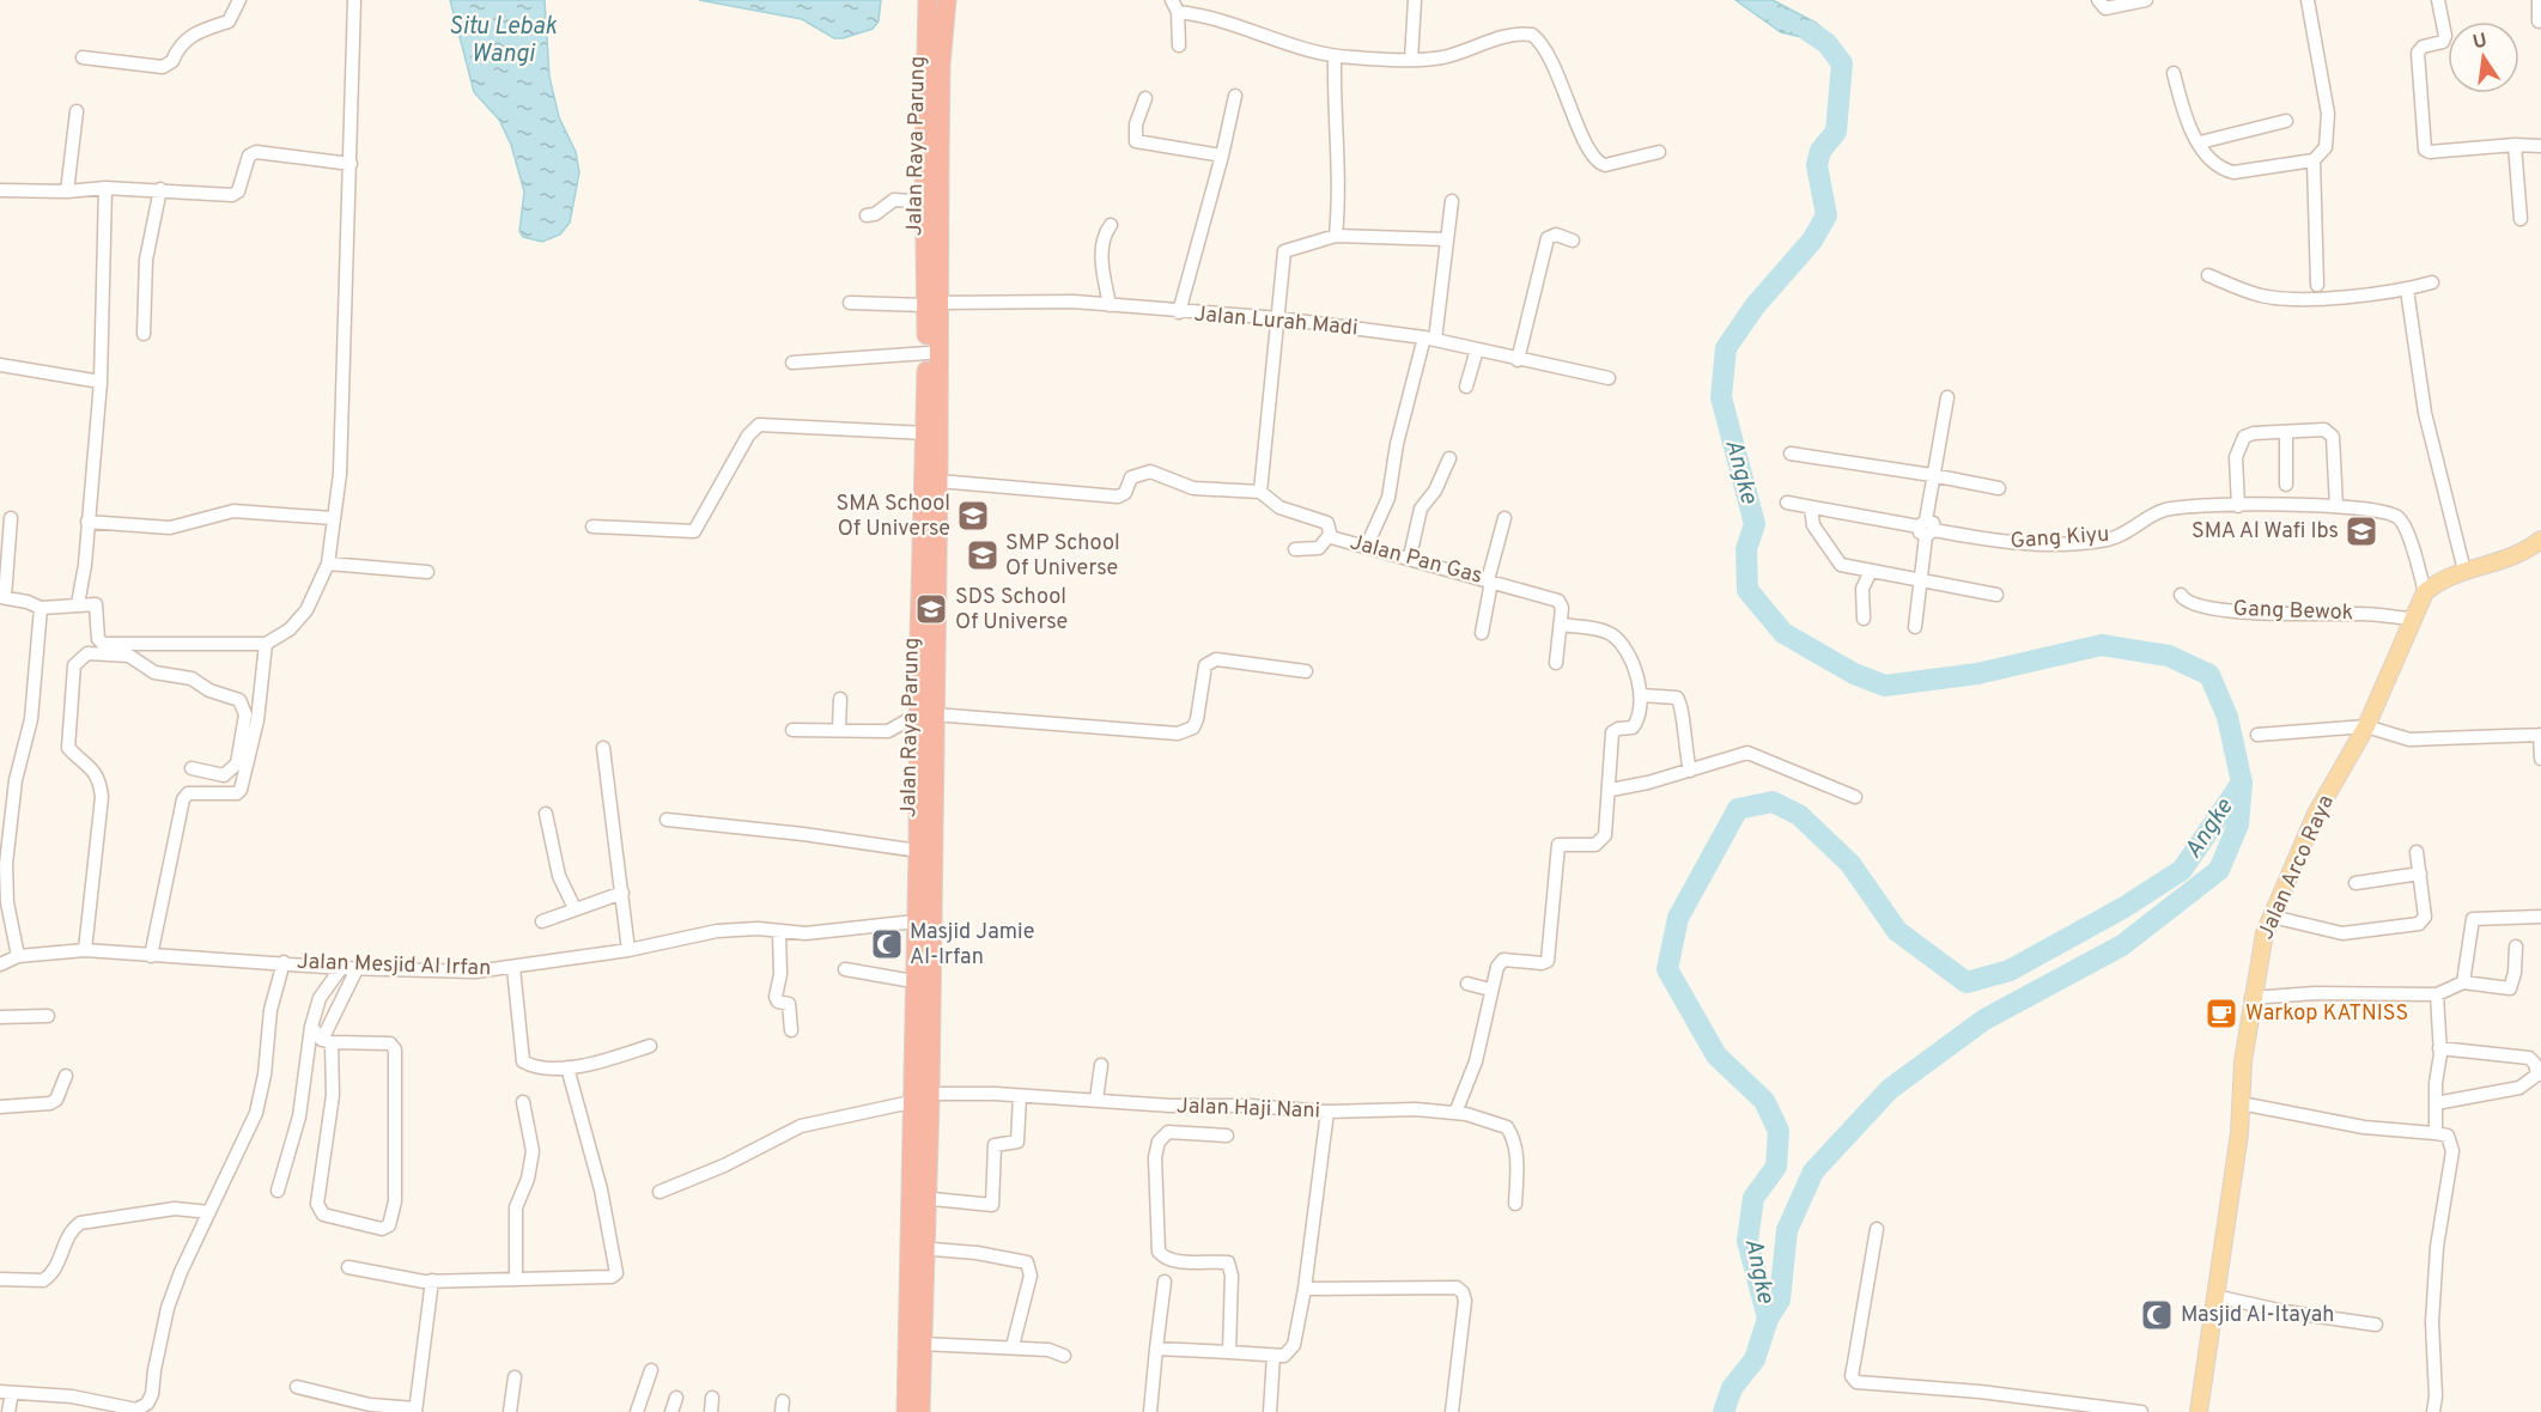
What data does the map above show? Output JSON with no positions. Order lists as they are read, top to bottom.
{
  "streets": {
    "highway": ["Jalan Raya Parung"],
    "main road": ["Jalan Arco Raya"],
    "street": [
      "Jalan Lurah Madi",
      "Gang Kiyu",
      "Jalan Pan Gas",
      "Gang Bewok",
      "Jalan Mesjid Al Irfan",
      "Jalan Haji Nani"
    ]
  },
  "crossings": [
    ["Jalan Raya Parung", "Jalan Lurah Madi"],
    ["Jalan Raya Parung", "Jalan Pan Gas"],
    ["Jalan Raya Parung", "Jalan Mesjid Al Irfan"],
    ["Jalan Raya Parung", "Jalan Haji Nani"],
    ["Gang Kiyu", "Jalan Arco Raya"],
    ["Gang Bewok", "Jalan Arco Raya"]
  ],
  "water": ["Situ Lebak Wangi", "Angke"],
  "places": {
    "school or university": [
      "SMA School Of Universe",
      "SMA Al Wafi Ibs",
      "SMP School Of Universe",
      "SDS School Of Universe"
    ],
    "mosque": ["Masjid Jamie Al-Irfan", "Masjid Al-Itayah"],
    "cafe": ["Warkop KATNISS"]
  },
  "north": "top"
}
